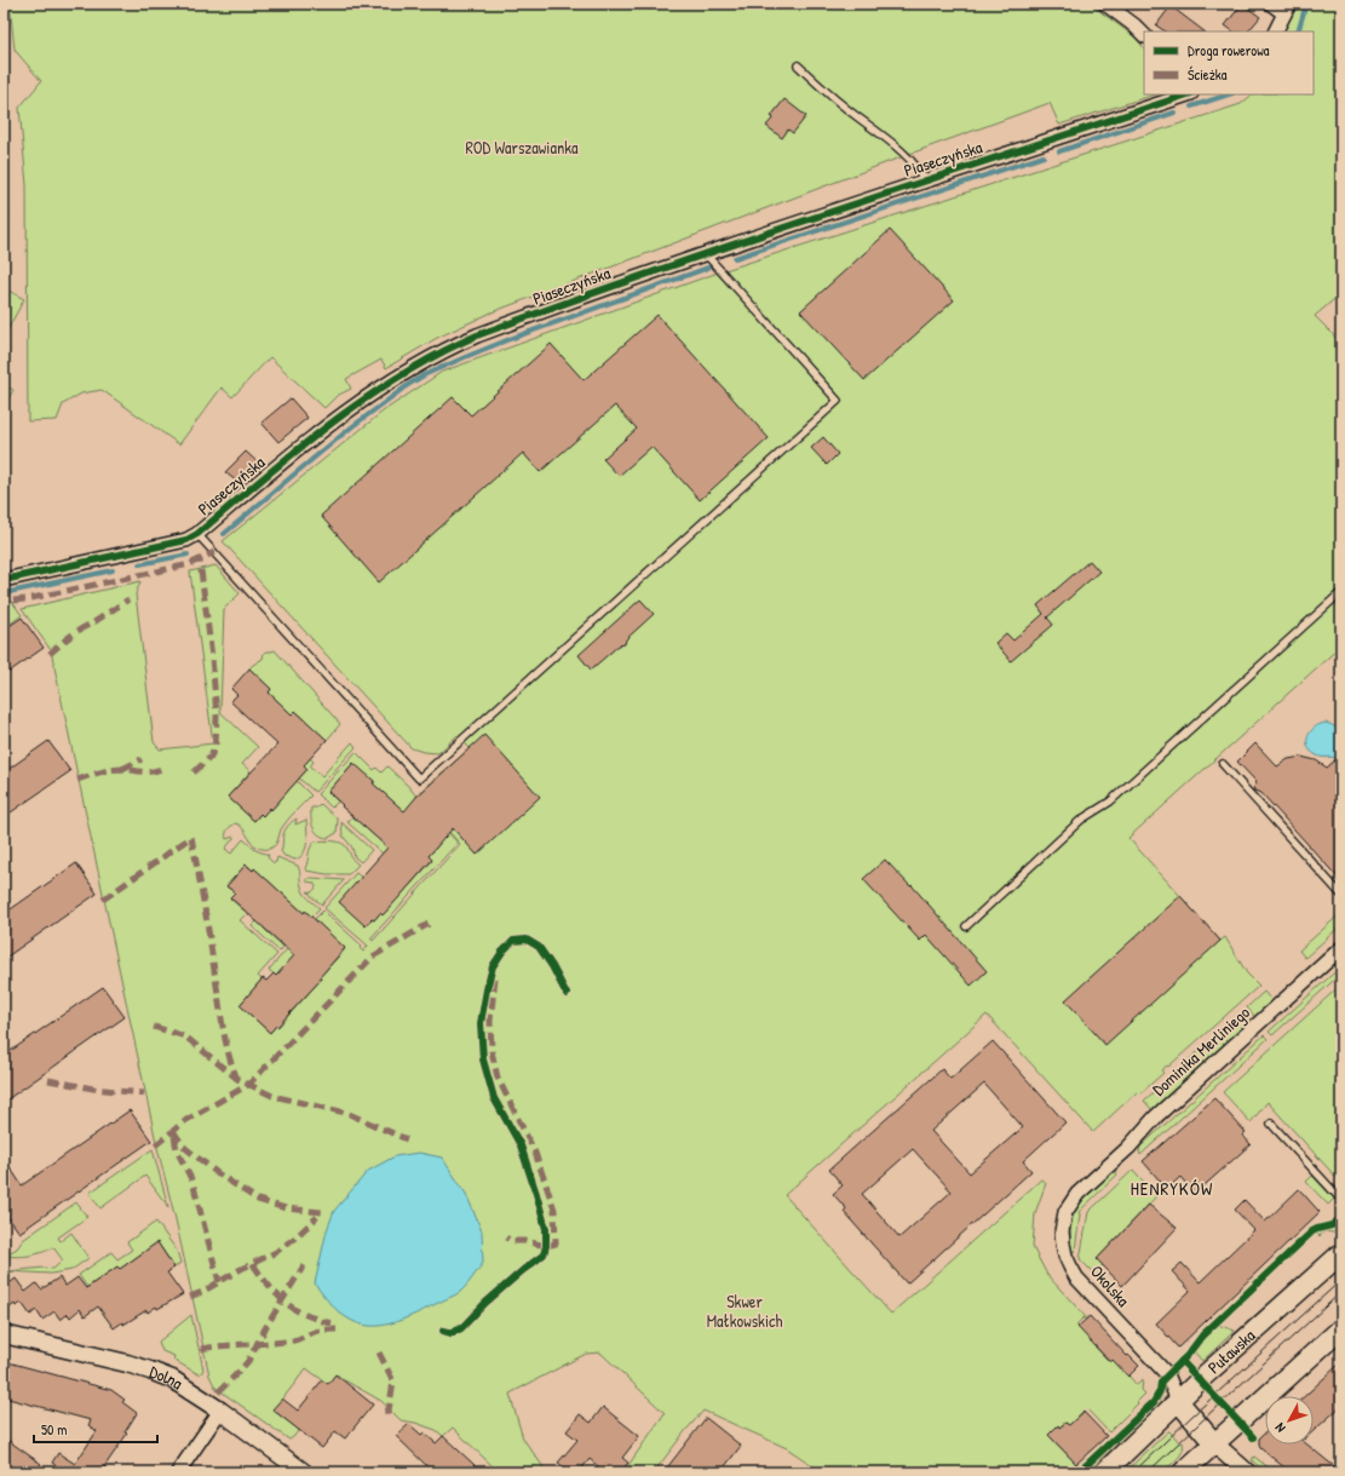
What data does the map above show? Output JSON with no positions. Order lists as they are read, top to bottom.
{
  "streets": {
    "main road": ["Puławska"],
    "street": [
      "Piaseczyńska",
      "Dominika Merliniego",
      "Okolska",
      "Dolna"
    ]
  },
  "crossings": [
    ["Dominika Merliniego", "Okolska"],
    ["Okolska", "Puławska"]
  ],
  "districts": ["HENRYKÓW"],
  "parks": ["ROD Warszawianka", "Skwer Małkowskich"],
  "legend": ["Droga rowerowa", "Ścieżka"],
  "scale_bar": "50 m",
  "north": "bottom left"
}
